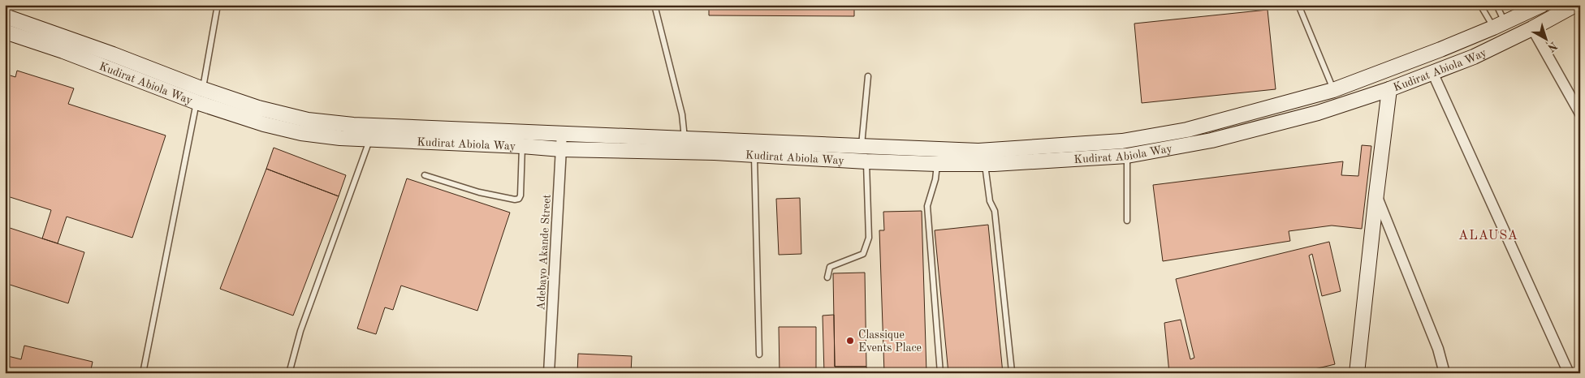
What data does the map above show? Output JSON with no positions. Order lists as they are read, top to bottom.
{
  "streets": {
    "main road": ["Kudirat Abiola Way"],
    "street": ["Adebayo Akande Street"]
  },
  "crossings": [
    ["Kudirat Abiola Way", "Adebayo Akande Street"]
  ],
  "districts": ["ALAUSA"],
  "places": ["Classique Events Place"],
  "north": "bottom right"
}
